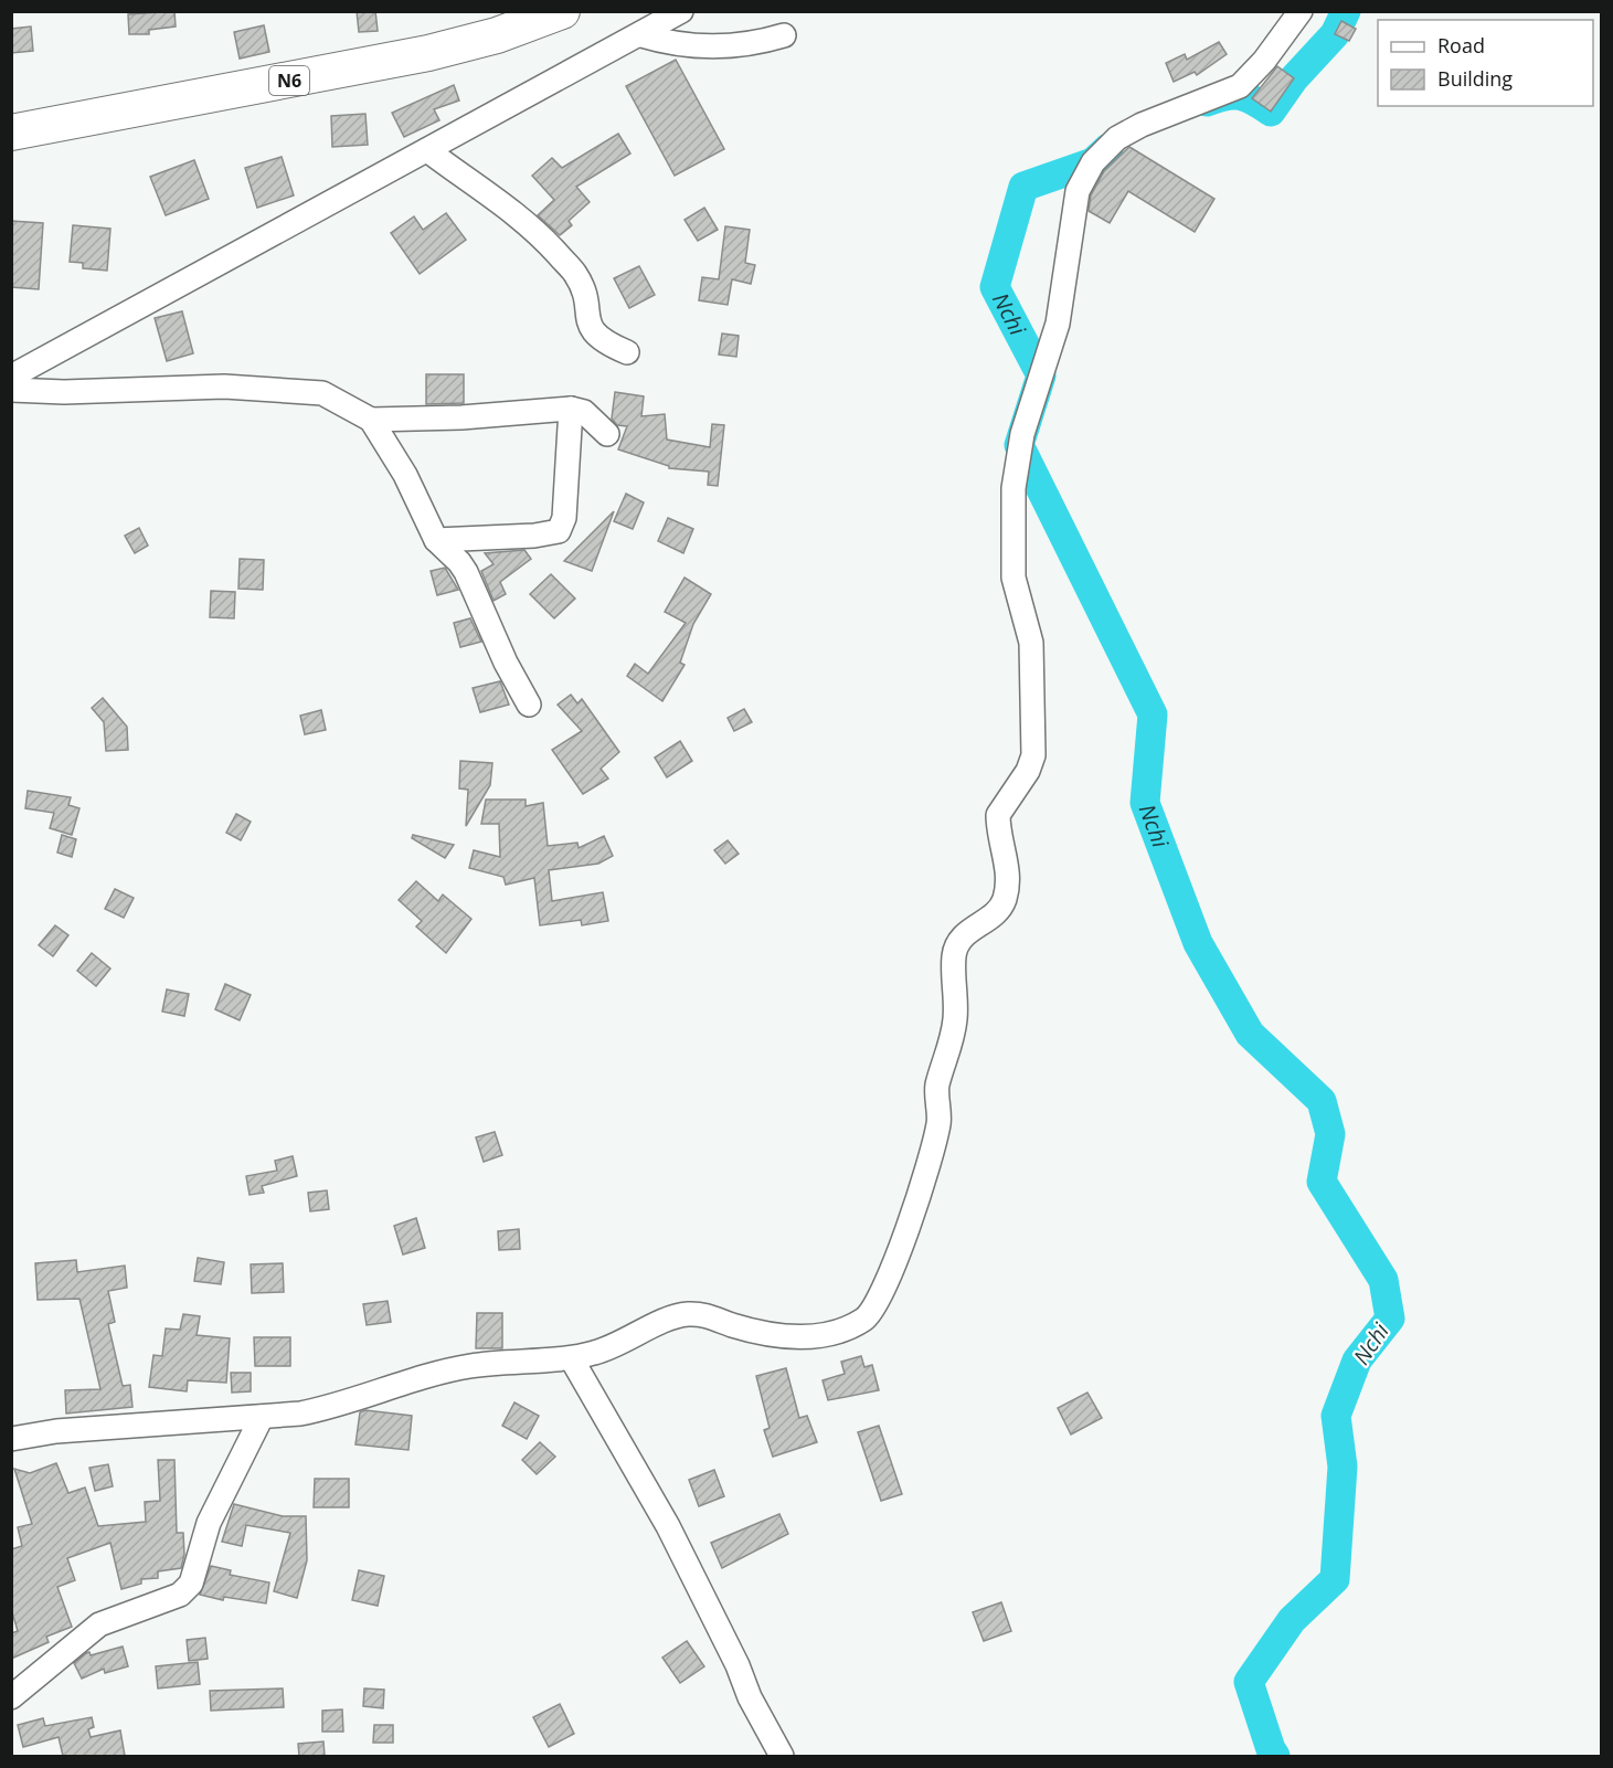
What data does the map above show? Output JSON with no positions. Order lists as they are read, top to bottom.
{
  "streets": {
    "highway": ["N6"]
  },
  "water": ["Nchi"],
  "legend": ["Road", "Building"]
}
